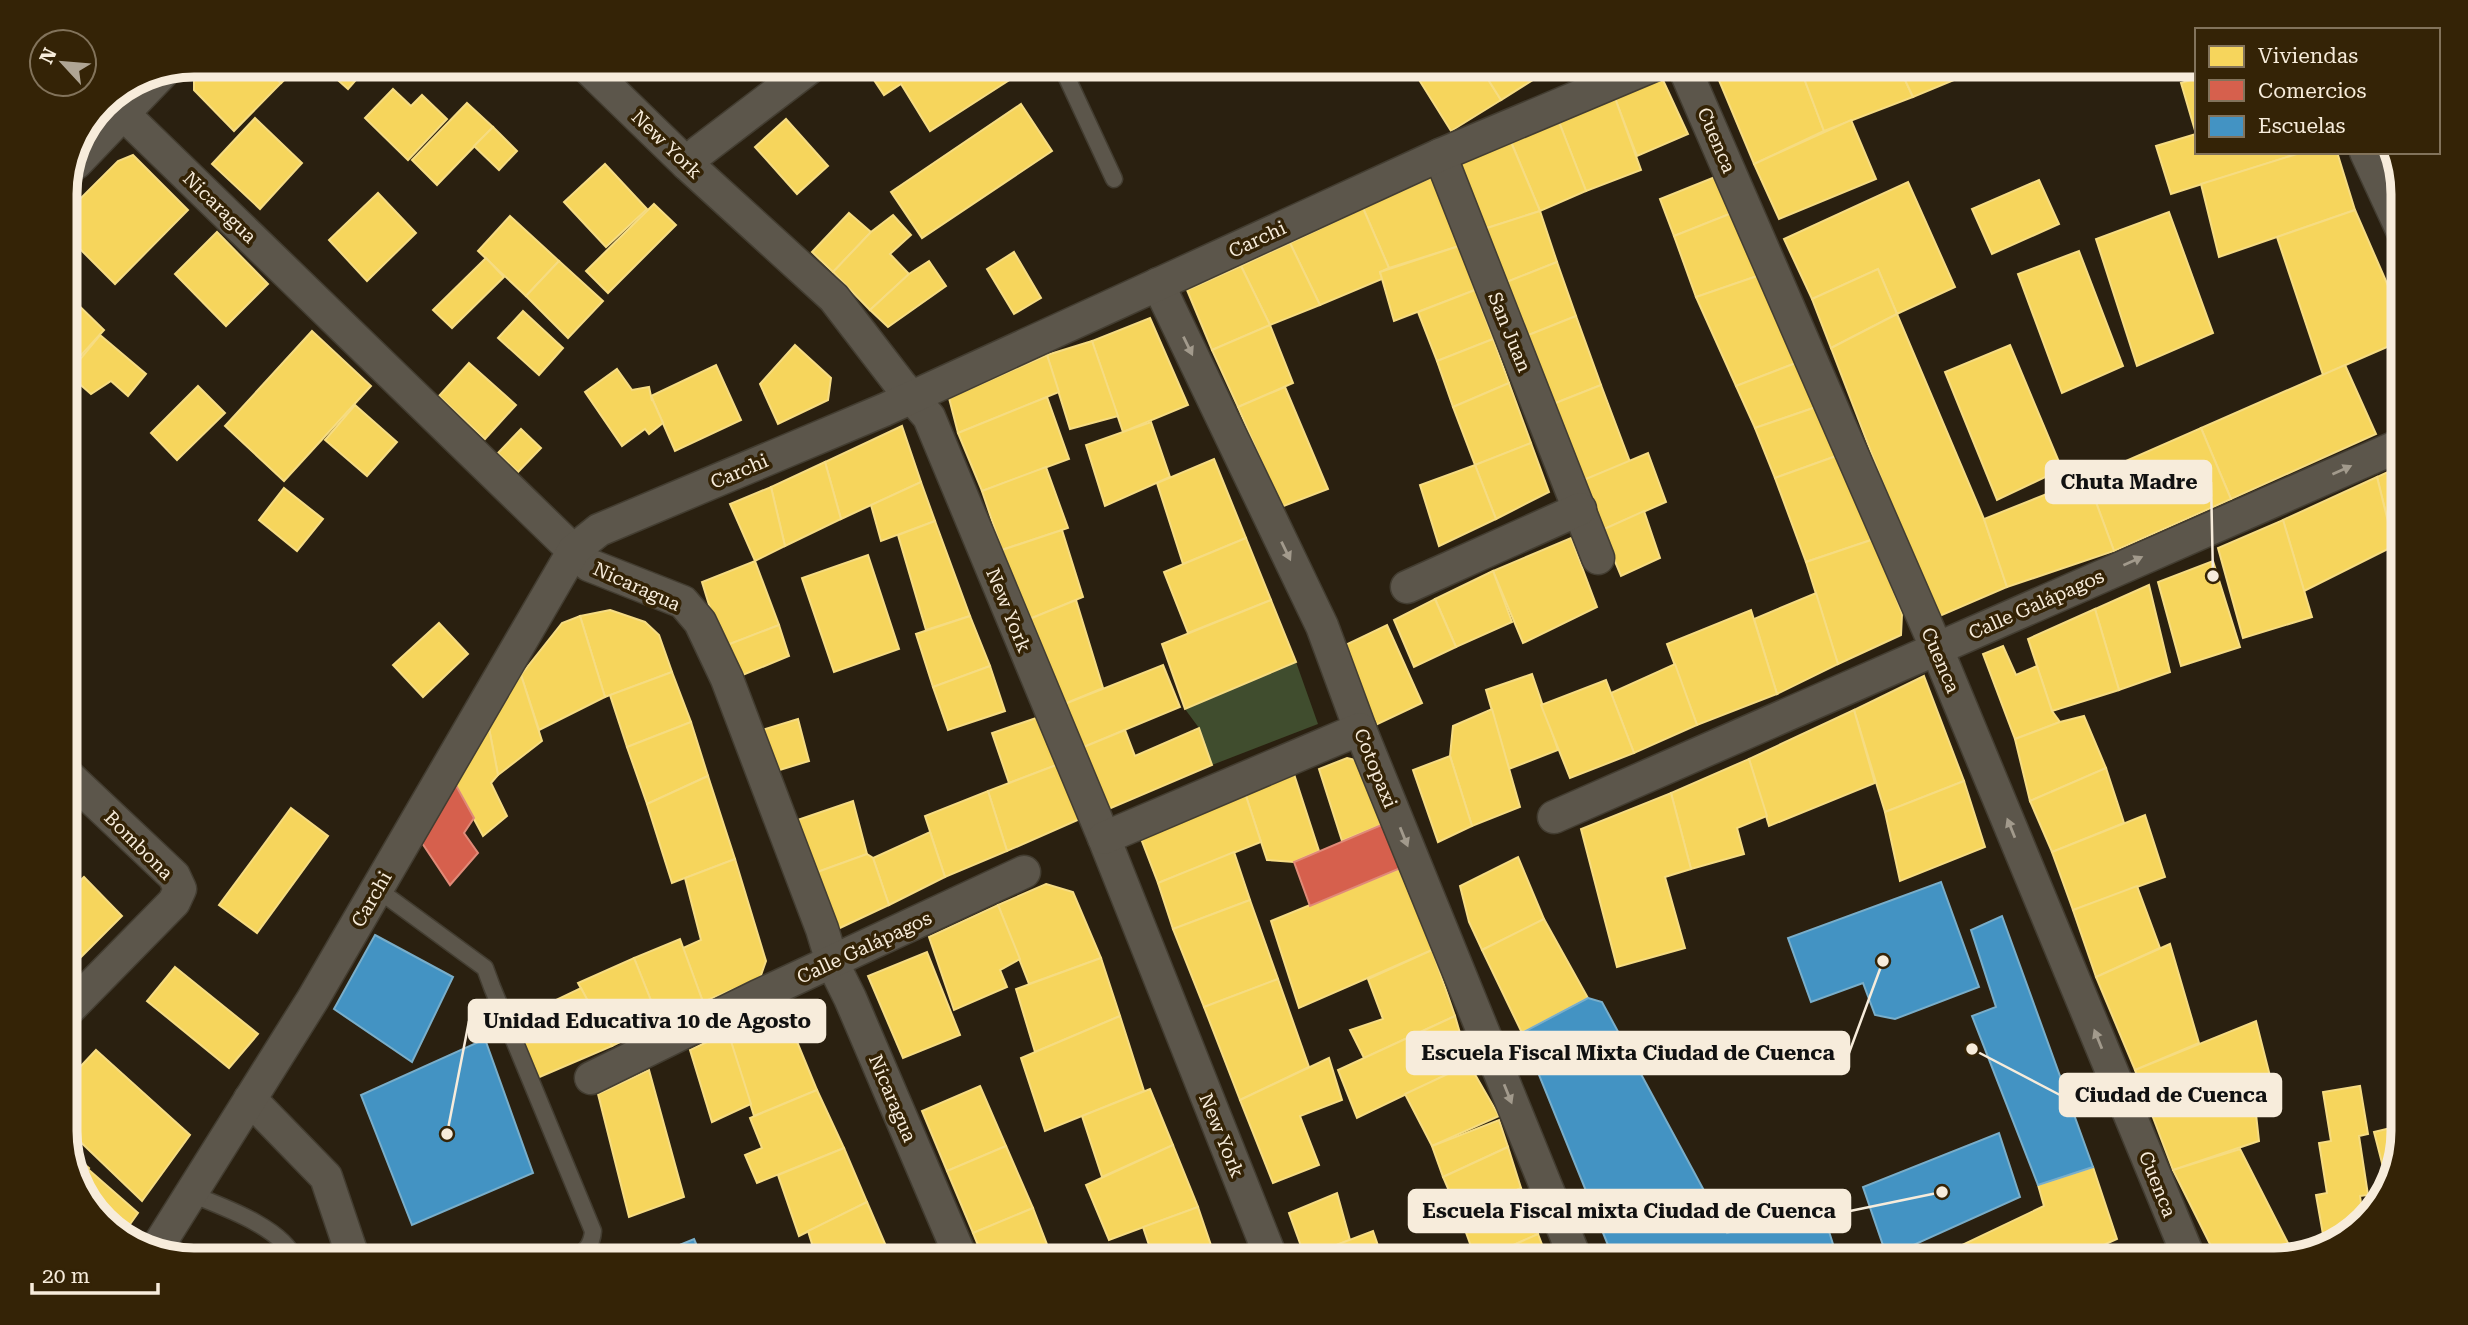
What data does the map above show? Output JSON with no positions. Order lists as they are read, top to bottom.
{
  "streets": {
    "street": [
      "Cuenca",
      "New York",
      "Nicaragua",
      "Carchi",
      "San Juan",
      "Calle Galápagos",
      "Cotopaxi",
      "Bombona"
    ]
  },
  "crossings": [
    ["Cuenca", "Calle Galápagos"],
    ["New York", "Carchi"],
    ["Nicaragua", "Carchi"],
    ["Nicaragua", "Calle Galápagos"],
    ["Carchi", "San Juan"],
    ["Carchi", "Cotopaxi"]
  ],
  "one_way": ["Cuenca", "Calle Galápagos", "Cotopaxi"],
  "places": [
    "Chuta Madre",
    "Escuela Fiscal Mixta Ciudad de Cuenca",
    "Ciudad de Cuenca",
    "Unidad Educativa 10 de Agosto",
    "Escuela Fiscal mixta Ciudad de Cuenca"
  ],
  "legend": ["Viviendas", "Comercios", "Escuelas"],
  "scale_bar": "20 m",
  "north": "top left"
}
